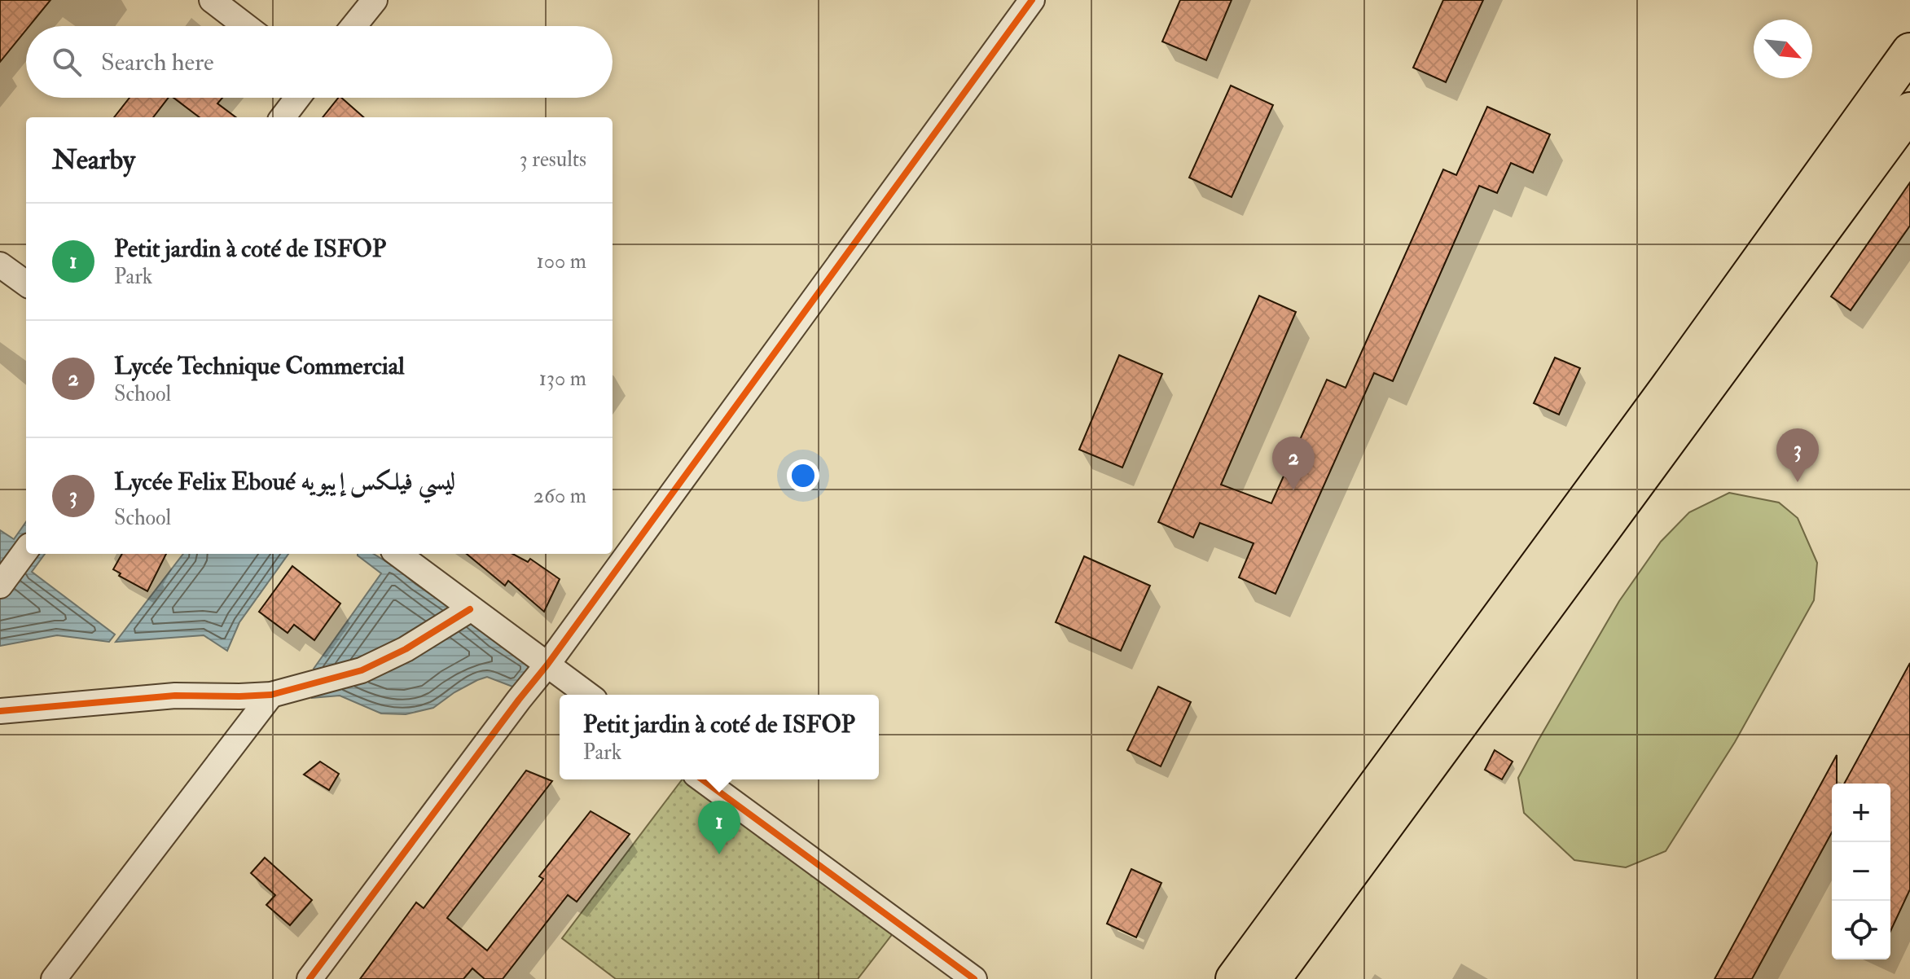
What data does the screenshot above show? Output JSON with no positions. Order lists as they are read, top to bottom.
{
  "north": "bottom right",
  "page": {
    "search": "Search here",
    "heading": ["Nearby", "3 results"],
    "list": [
      {
        "mark": "1",
        "name": "Petit jardin à coté de ISFOP",
        "note": "Park",
        "value": "100 m"
      },
      {
        "mark": "2",
        "name": "Lycée Technique Commercial",
        "note": "School",
        "value": "130 m"
      },
      {
        "mark": "3",
        "name": "Lycée Felix Eboué ليسي فيلكس إيبويه",
        "note": "School",
        "value": "260 m"
      }
    ],
    "pins": ["3", "2", "1"],
    "popup": ["Petit jardin à coté de ISFOP", "Park"],
    "map_buttons": ["+", "−"]
  }
}
